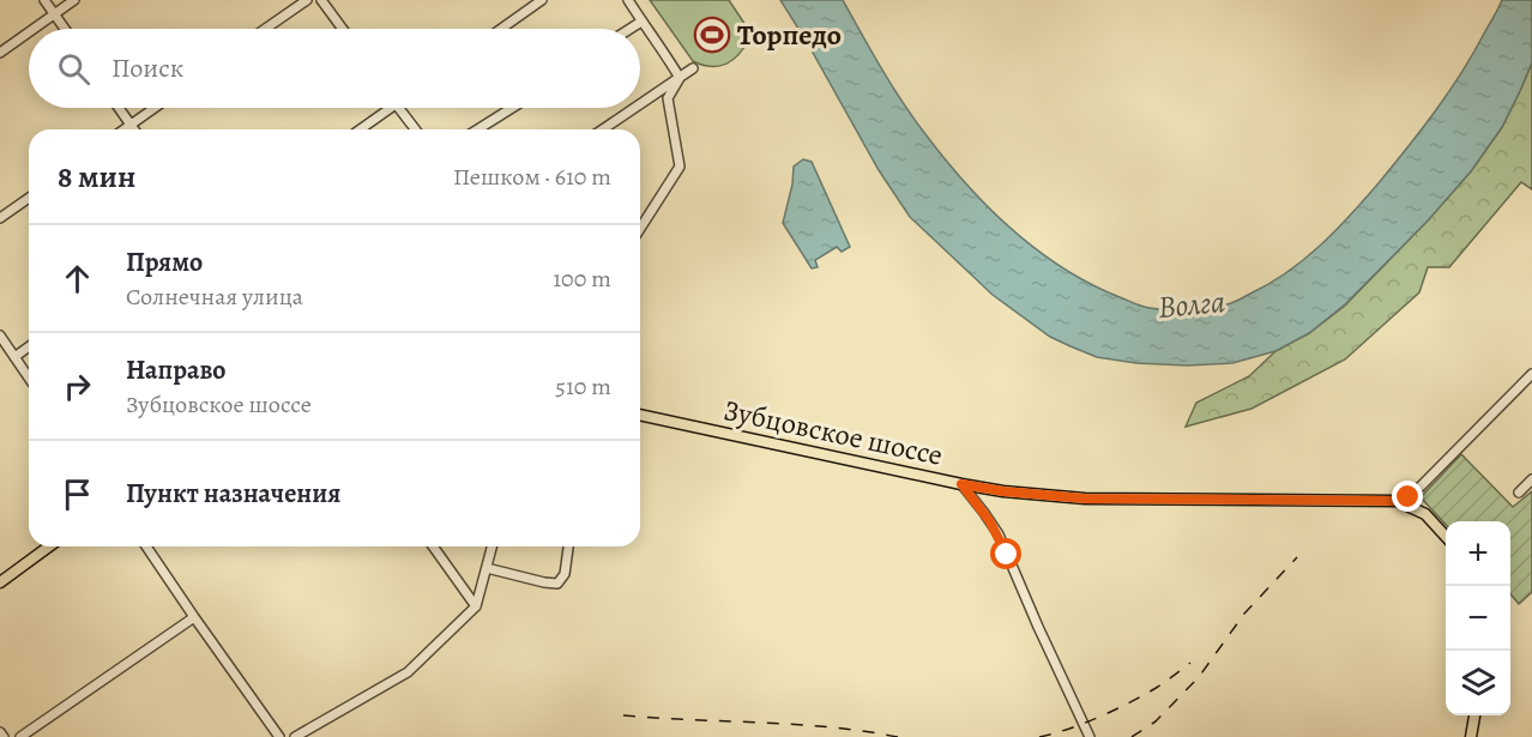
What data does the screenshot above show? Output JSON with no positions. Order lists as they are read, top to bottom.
{
  "streets": {
    "main road": ["Зубцовское шоссе"]
  },
  "water": ["Волга"],
  "places": {
    "sports": ["Торпедо"]
  },
  "page": {
    "search": "Поиск",
    "heading": ["8 мин", "Пешком · 610 m"],
    "list": [
      ["Прямо", "Солнечная улица", "100 m"],
      ["Направо", "Зубцовское шоссе", "510 m"],
      "Пункт назначения"
    ],
    "map_buttons": ["+", "−"]
  }
}
